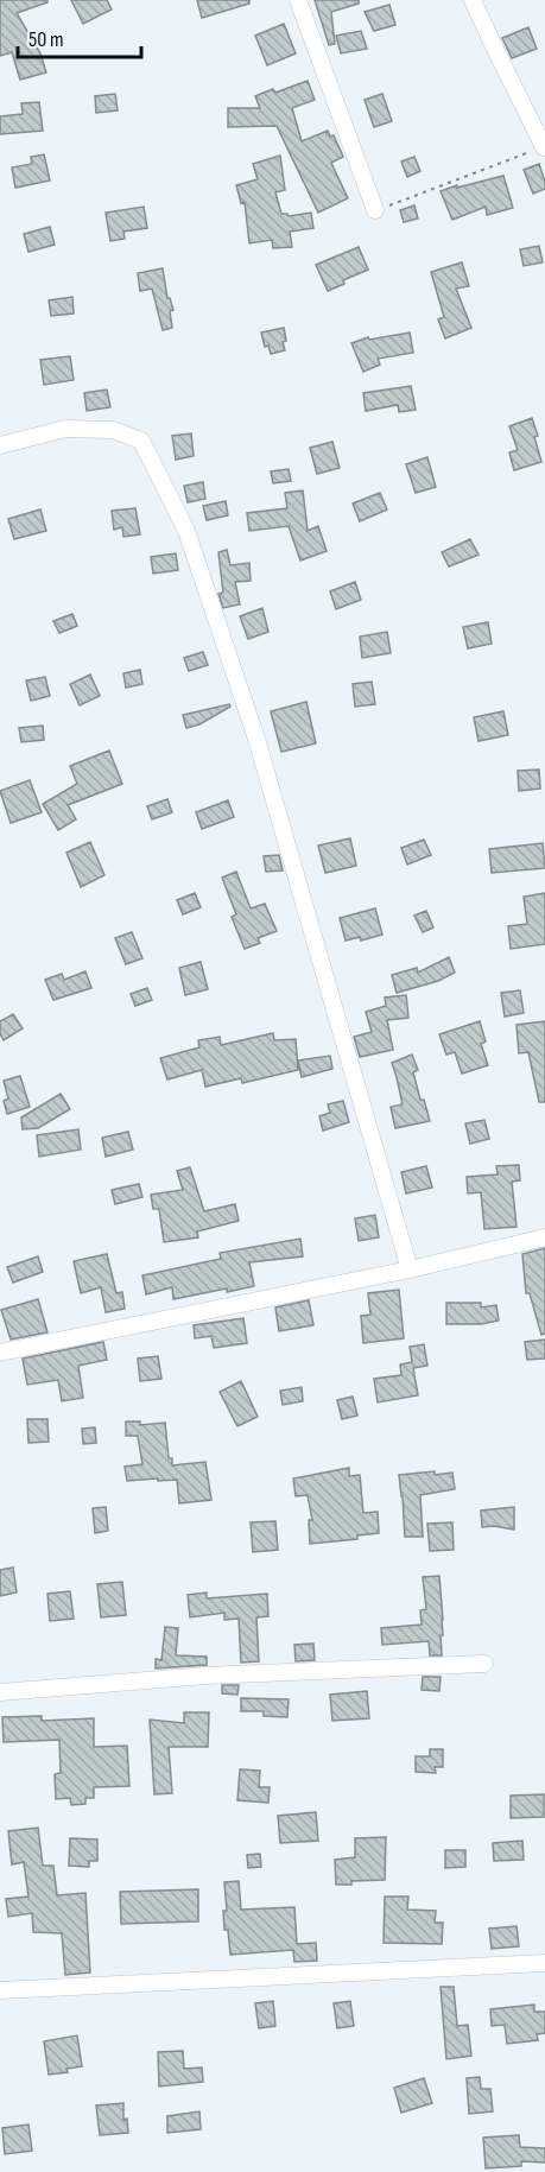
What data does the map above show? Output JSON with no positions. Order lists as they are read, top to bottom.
{
  "scale_bar": "50 m"
}
